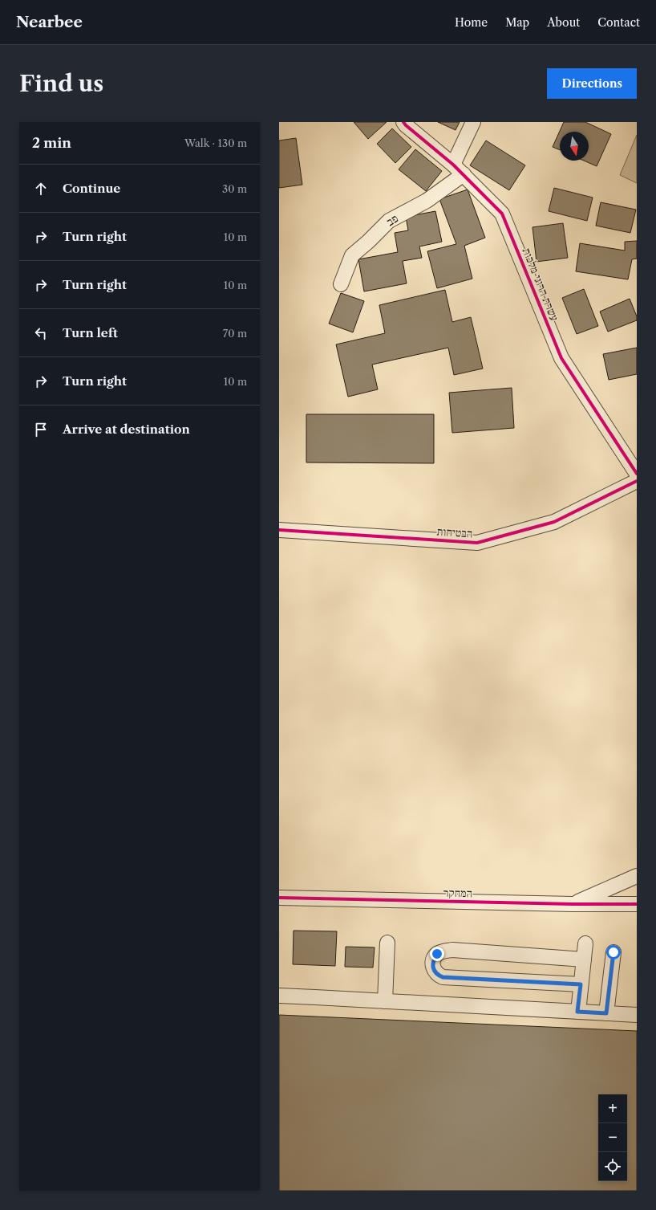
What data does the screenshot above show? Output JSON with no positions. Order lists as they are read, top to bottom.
{
  "streets": {
    "street": [
      "פב",
      "עשרת הרוגי מלכות",
      "הבטיחות",
      "המחקר"
    ]
  },
  "crossings": [
    ["פב", "עשרת הרוגי מלכות"]
  ],
  "north": "bottom",
  "page": {
    "header": "Nearbee",
    "nav": [
      "Home",
      "Map",
      "About",
      "Contact"
    ],
    "buttons": "Directions",
    "title": "Find us",
    "heading": ["2 min", "Walk · 130 m"],
    "list": [
      ["Continue", "30 m"],
      ["Turn right", "10 m"],
      ["Turn right", "10 m"],
      ["Turn left", "70 m"],
      ["Turn right", "10 m"],
      "Arrive at destination"
    ],
    "map_buttons": ["+", "−"]
  }
}
